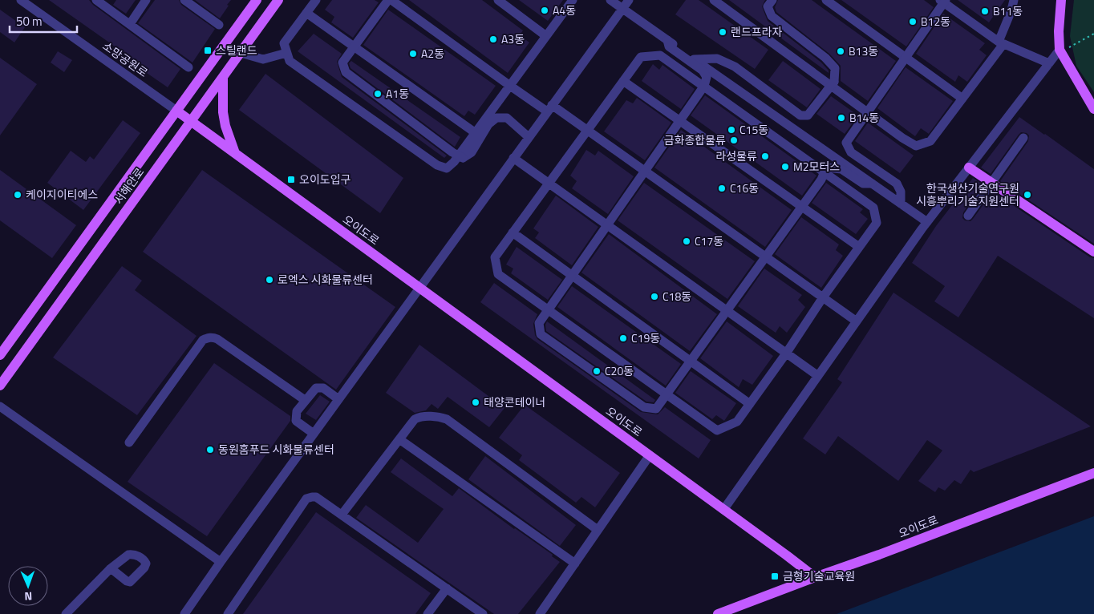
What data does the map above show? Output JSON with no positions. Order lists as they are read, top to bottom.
{
  "streets": {
    "main road": ["서해안로", "오이도로"],
    "street": ["소망공원로"]
  },
  "crossings": [
    ["소망공원로", "서해안로"],
    ["소망공원로", "오이도로"],
    ["서해안로", "오이도로"]
  ],
  "places": {
    "other": [
      "A4동",
      "B11동",
      "B12동",
      "랜드프라자",
      "A3동",
      "B13동",
      "A2동",
      "A1동",
      "B14동",
      "C15동",
      "금화종합물류",
      "라성물류",
      "M2모터스",
      "C16동",
      "케이지이티에스",
      "한국생산기술연구원 시흥뿌리기술지원센터",
      "C17동",
      "로엑스 시화물류센터",
      "C18동",
      "C19동",
      "C20동",
      "태양콘테이너",
      "동원홈푸드 시화물류센터"
    ],
    "transit": ["스틸랜드", "오이도입구", "금형기술교육원"]
  },
  "scale_bar": "50 m",
  "north": "bottom"
}
